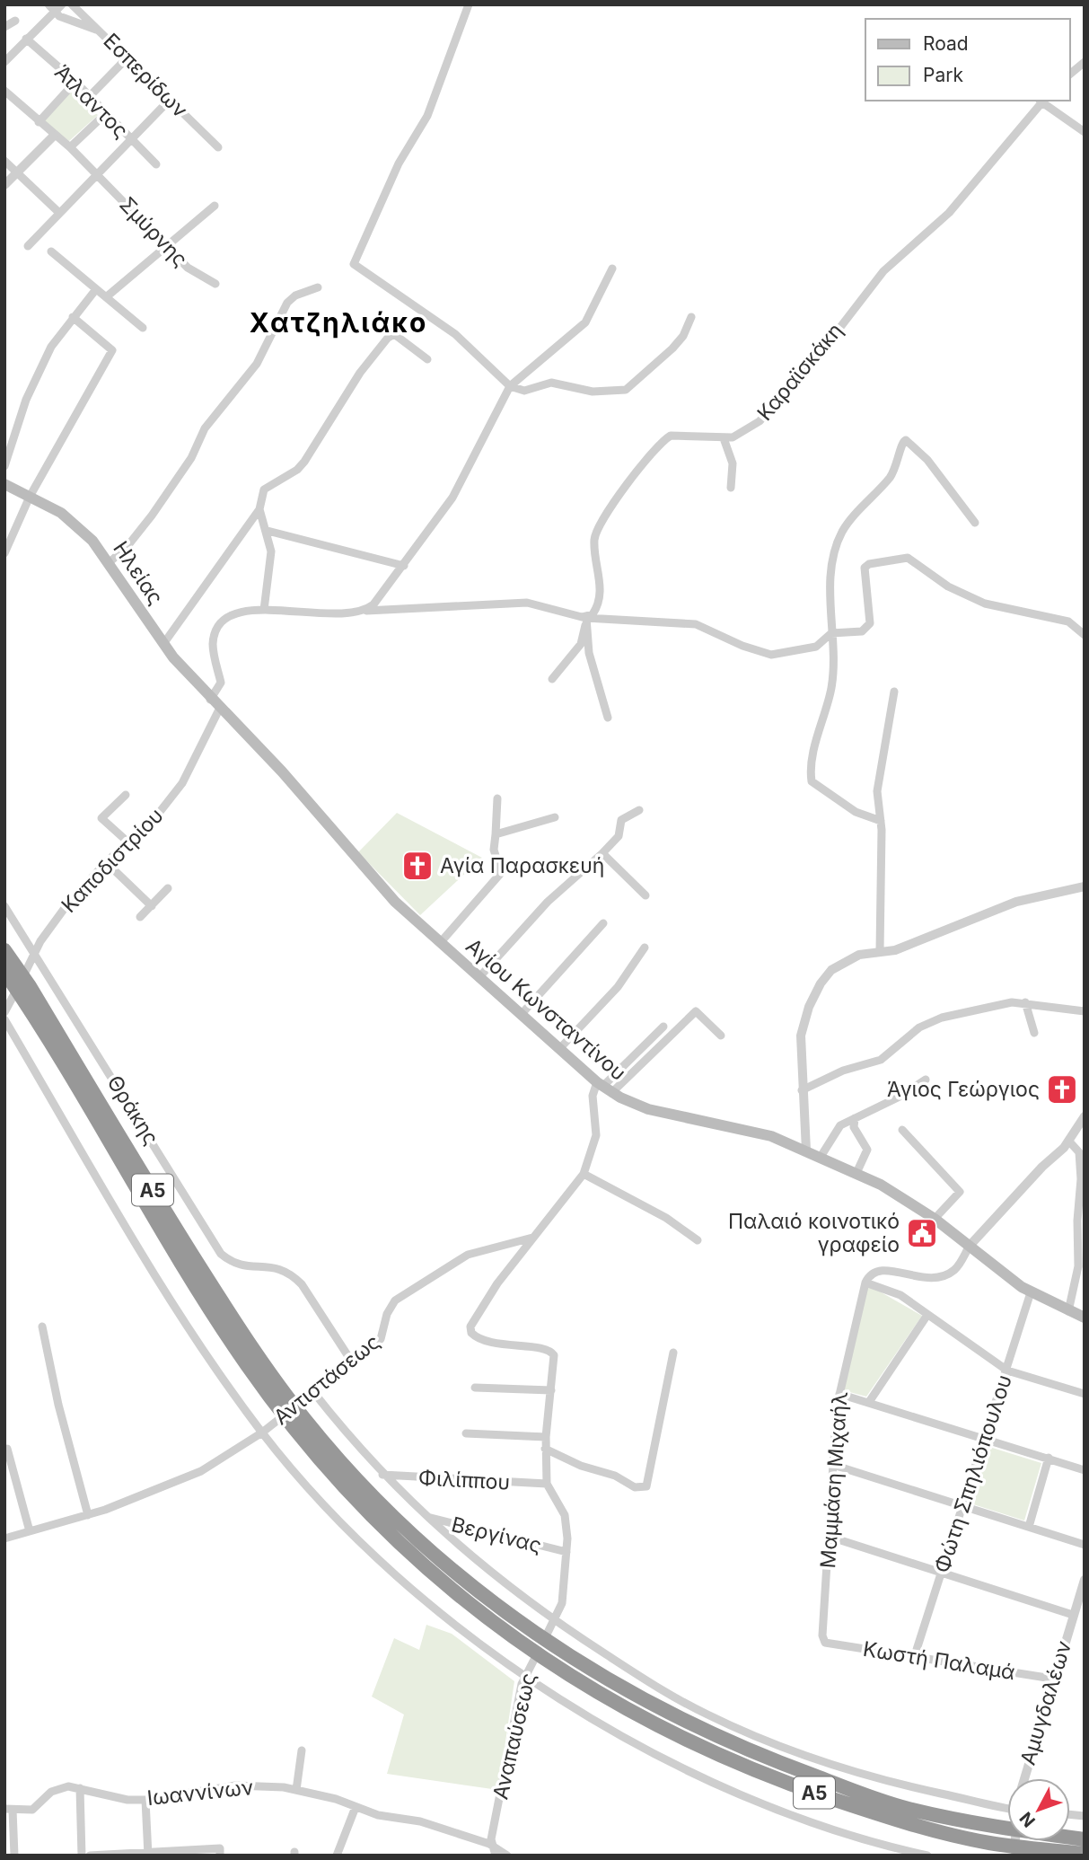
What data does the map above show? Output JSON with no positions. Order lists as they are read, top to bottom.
{
  "streets": {
    "highway": ["Α5"],
    "main road": ["Ηλείας", "Αγίου Κωνσταντίνου"],
    "street": [
      "Εσπερίδων",
      "Άτλαντος",
      "Σμύρνης",
      "Καραϊσκάκη",
      "Καποδιστρίου",
      "Θράκης",
      "Αντιστάσεως",
      "Φώτη Σπηλιόπουλου",
      "Φιλίππου",
      "Μαμμάση Μιχαήλ",
      "Βεργίνας",
      "Κωστή Παλαμά",
      "Αμυγδαλέων",
      "Αναπαύσεως",
      "Ιωαννίνων"
    ]
  },
  "crossings": [
    ["Ηλείας", "Καποδιστρίου"],
    ["Ηλείας", "Αγίου Κωνσταντίνου"],
    ["Καποδιστρίου", "Αγίου Κωνσταντίνου"],
    ["Καποδιστρίου", "Θράκης"],
    ["Αγίου Κωνσταντίνου", "Φώτη Σπηλιόπουλου"],
    ["Θράκης", "Αντιστάσεως"],
    ["Φώτη Σπηλιόπουλου", "Κωστή Παλαμά"],
    ["Φιλίππου", "Αναπαύσεως"],
    ["Μαμμάση Μιχαήλ", "Κωστή Παλαμά"],
    ["Βεργίνας", "Αναπαύσεως"],
    ["Κωστή Παλαμά", "Αμυγδαλέων"],
    ["Αναπαύσεως", "Ιωαννίνων"]
  ],
  "districts": ["Χατζηλιάκο"],
  "places": {
    "church": ["Αγία Παρασκευή", "Άγιος Γεώργιος"],
    "public building": ["Παλαιό κοινοτικό γραφείο"]
  },
  "legend": ["Road", "Park"],
  "north": "bottom left"
}
